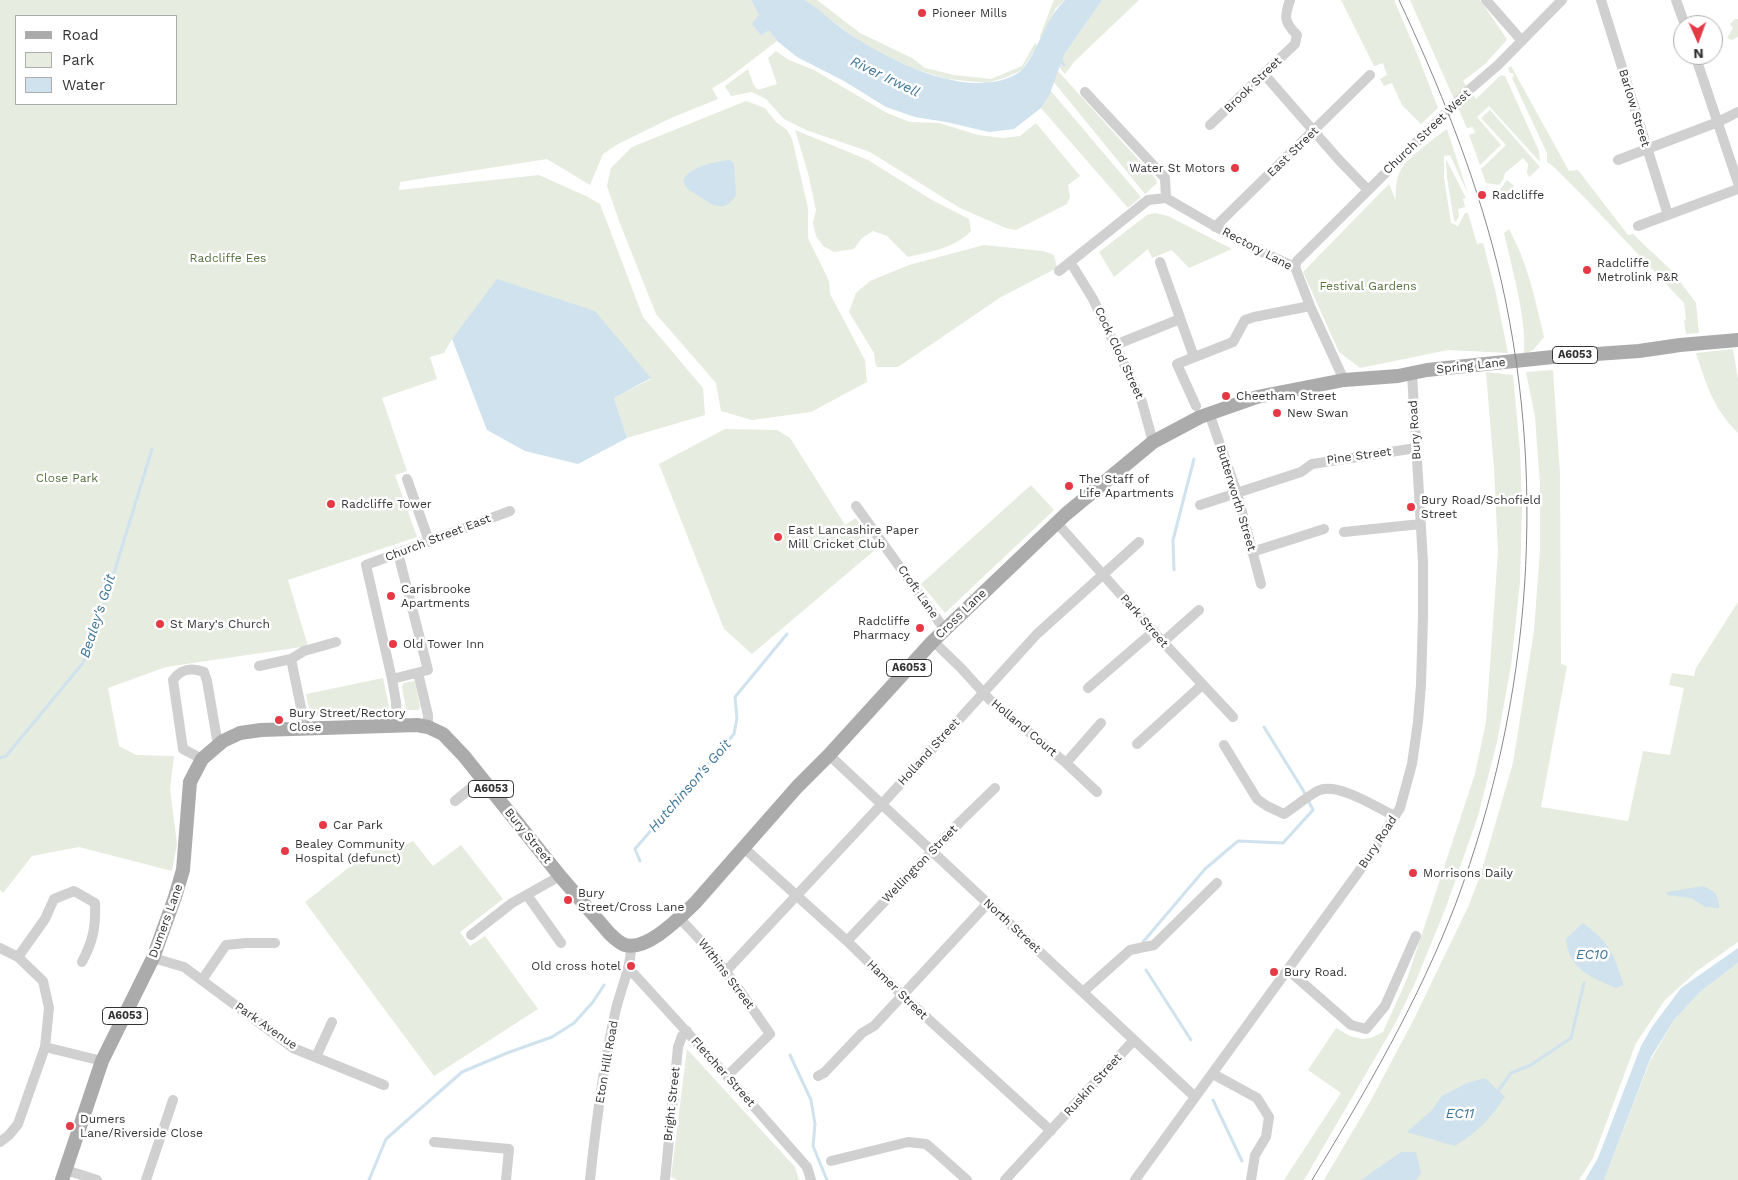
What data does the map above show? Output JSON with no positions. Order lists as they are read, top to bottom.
{
  "streets": {
    "main road": [
      "A6053",
      "Spring Lane",
      "Cross Lane",
      "Bury Street",
      "Dumers Lane"
    ],
    "street": [
      "Brook Street",
      "Barlow Street",
      "Church Street West",
      "East Street",
      "Rectory Lane",
      "Cock Clod Street",
      "Bury Road",
      "Pine Street",
      "Butterworth Street",
      "Church Street East",
      "Croft Lane",
      "Park Street",
      "Holland Court",
      "Holland Street",
      "Wellington Street",
      "North Street",
      "Withins Street",
      "Hamer Street",
      "Park Avenue",
      "Eton Hill Road",
      "Fletcher Street",
      "Ruskin Street",
      "Bright Street"
    ]
  },
  "crossings": [
    ["Church Street West", "Rectory Lane"],
    ["East Street", "Rectory Lane"],
    ["Rectory Lane", "Spring Lane"],
    ["Cock Clod Street", "Cross Lane"],
    ["Spring Lane", "Bury Road"],
    ["Spring Lane", "Butterworth Street"],
    ["Spring Lane", "Cross Lane"],
    ["Bury Road", "Pine Street"],
    ["Bury Road", "North Street"],
    ["Pine Street", "Butterworth Street"],
    ["Butterworth Street", "Cross Lane"],
    ["Croft Lane", "Cross Lane"],
    ["Cross Lane", "Park Street"],
    ["Cross Lane", "Holland Court"],
    ["Cross Lane", "Bury Street"],
    ["Cross Lane", "North Street"],
    ["Cross Lane", "Withins Street"],
    ["Cross Lane", "Hamer Street"],
    ["Cross Lane", "Eton Hill Road"],
    ["Park Street", "Holland Street"],
    ["Holland Court", "Holland Street"],
    ["Holland Street", "North Street"],
    ["Holland Street", "Withins Street"],
    ["Holland Street", "Hamer Street"],
    ["Bury Street", "Dumers Lane"],
    ["Bury Street", "Eton Hill Road"],
    ["Wellington Street", "North Street"],
    ["Wellington Street", "Hamer Street"],
    ["Dumers Lane", "Park Avenue"],
    ["North Street", "Ruskin Street"],
    ["Withins Street", "Fletcher Street"],
    ["Hamer Street", "Ruskin Street"],
    ["Eton Hill Road", "Fletcher Street"],
    ["Fletcher Street", "Bright Street"]
  ],
  "water": [
    "River Irwell",
    "Bealey's Goit",
    "Hutchinson's Goit",
    "EC10",
    "EC11"
  ],
  "parks": ["Radcliffe Ees", "Festival Gardens", "Close Park"],
  "places": [
    "Pioneer Mills",
    "Water St Motors",
    "Radcliffe",
    "Radcliffe Metrolink P&R",
    "Cheetham Street",
    "New Swan",
    "The Staff of Life Apartments",
    "Radcliffe Tower",
    "Bury Road/Schofield Street",
    "East Lancashire Paper Mill Cricket Club",
    "Carisbrooke Apartments",
    "St Mary's Church",
    "Radcliffe Pharmacy",
    "Old Tower Inn",
    "Bury Street/Rectory Close",
    "Car Park",
    "Bealey Community Hospital (defunct)",
    "Morrisons Daily",
    "Bury Street/Cross Lane",
    "Old cross hotel",
    "Bury Road.",
    "Dumers Lane/Riverside Close"
  ],
  "legend": ["Road", "Park", "Water"],
  "north": "bottom"
}
